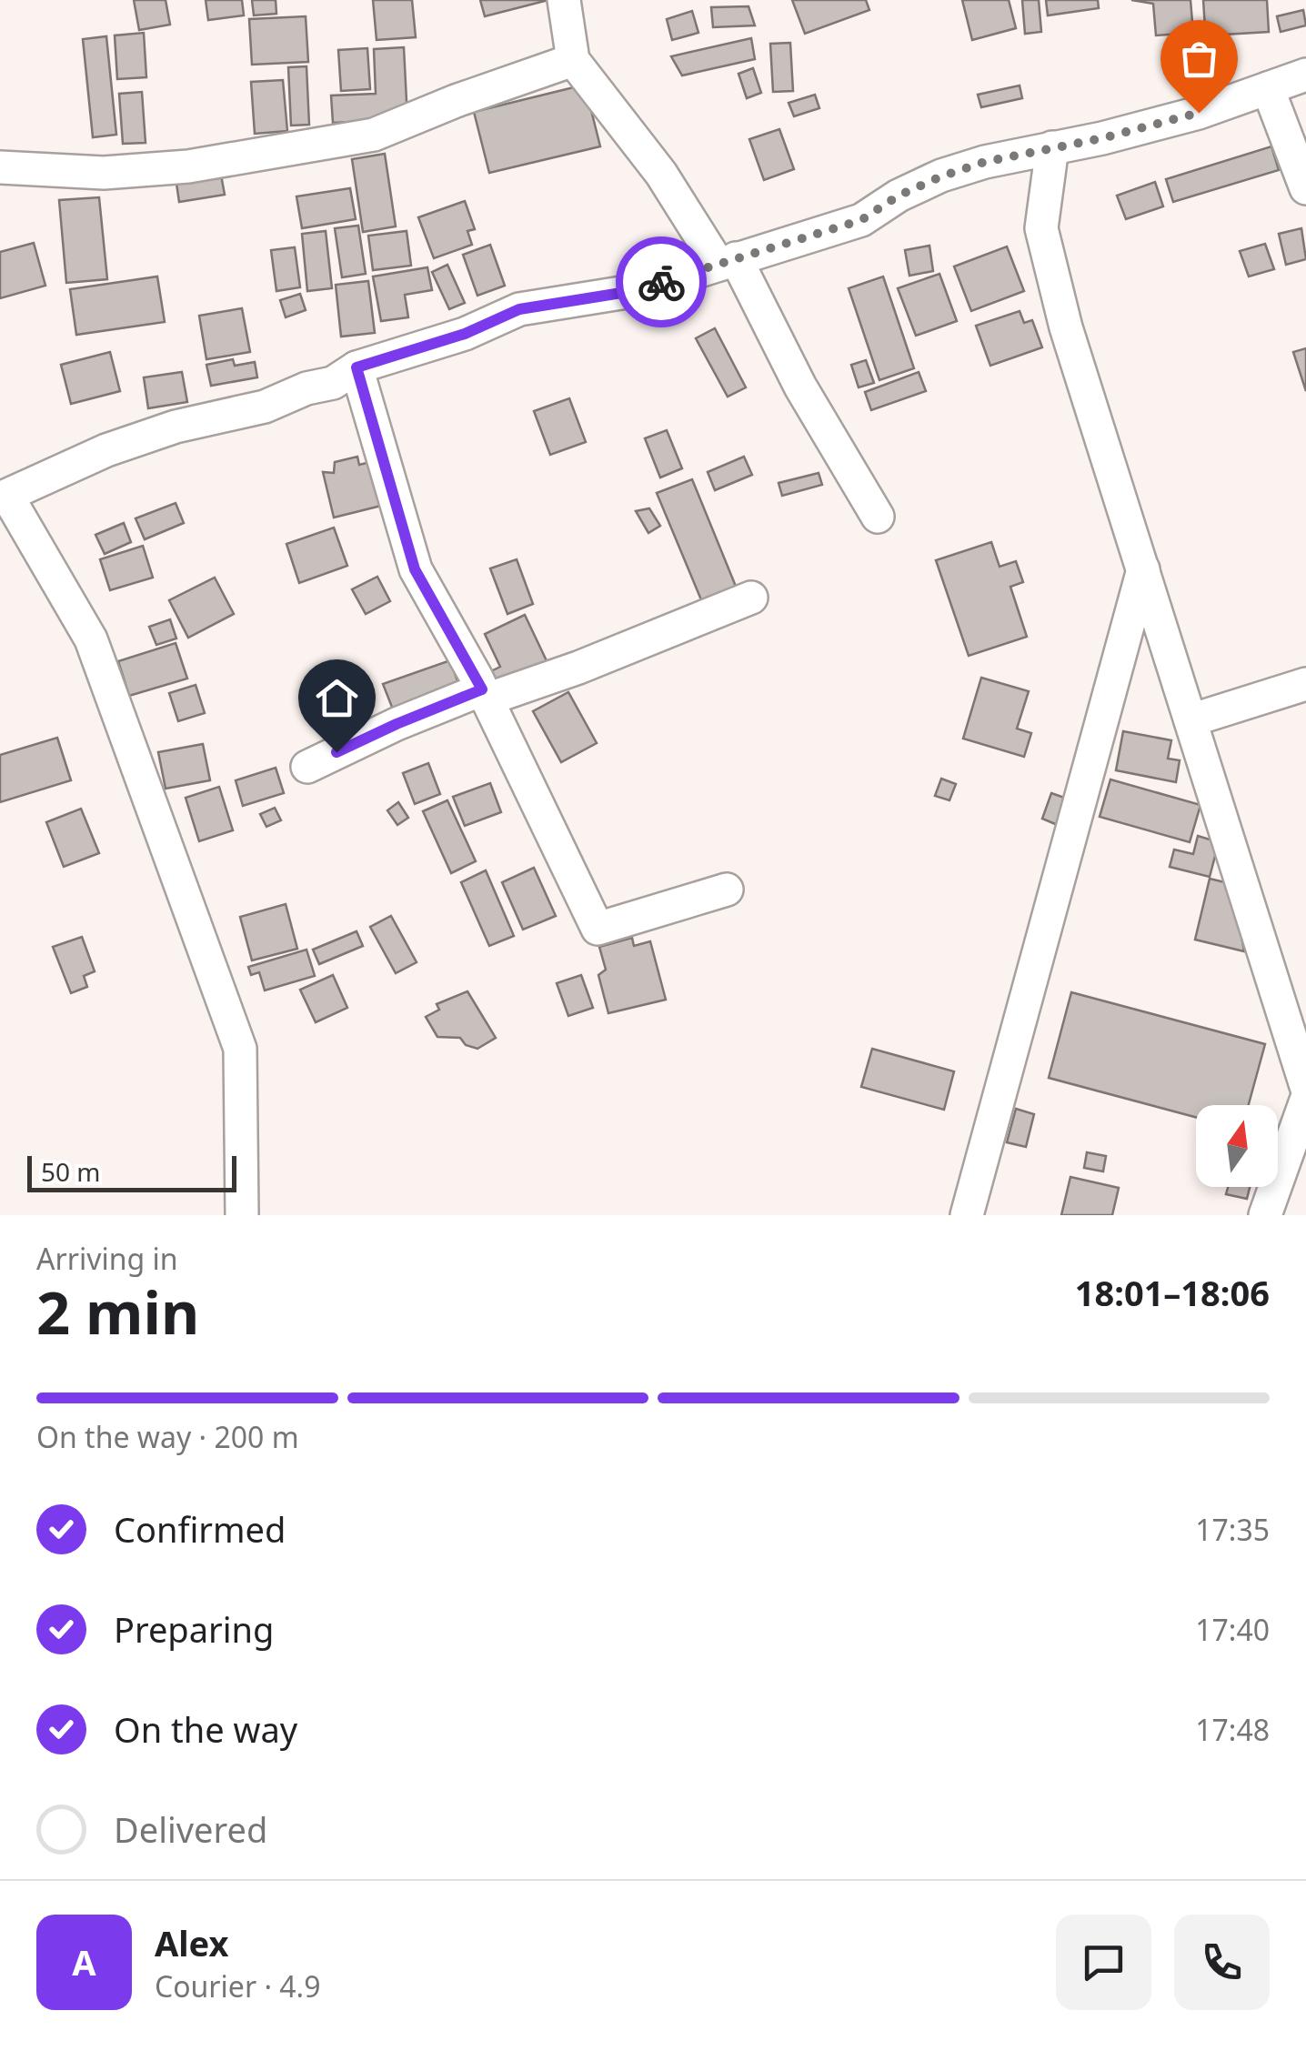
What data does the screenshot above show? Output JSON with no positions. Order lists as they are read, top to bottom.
{
  "scale_bar": "50 m",
  "north": "top",
  "page": {
    "scale": "50 m",
    "heading": ["2 min", "Arriving in", "18:01–18:06"],
    "panel": ["Alex", "Courier · 4.9"],
    "bar": "On the way · 200 m",
    "list": [
      ["Confirmed", "17:35"],
      ["Preparing", "17:40"],
      ["On the way", "17:48"],
      "Delivered"
    ],
    "round": "A"
  }
}
